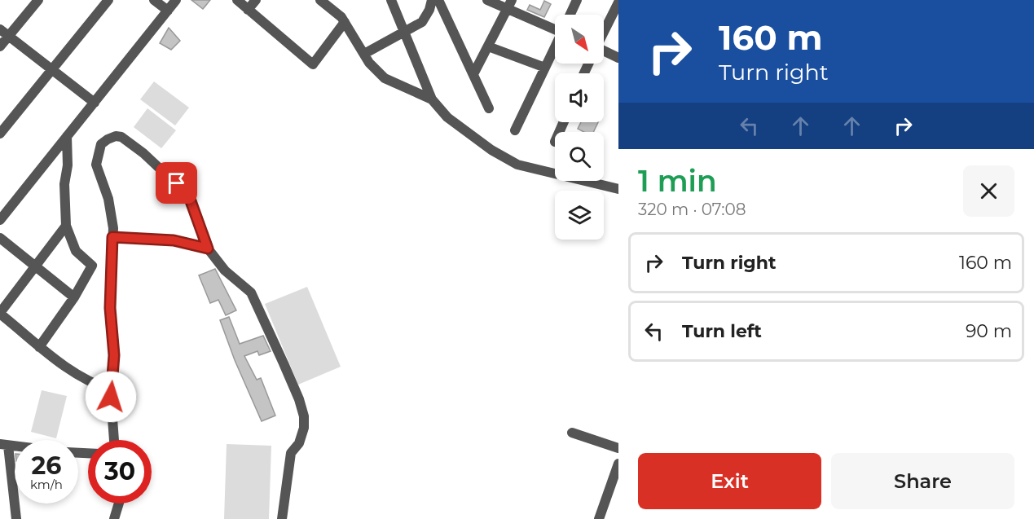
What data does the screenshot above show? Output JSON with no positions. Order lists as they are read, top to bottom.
{
  "north": "bottom right",
  "page": {
    "turn": ["160 m", "Turn right"],
    "heading": ["1 min", "320 m · 07:08"],
    "list": [
      {
        "name": "Turn right",
        "value": "160 m"
      },
      {
        "name": "Turn left",
        "value": "90 m"
      }
    ],
    "speed": "26 km/h",
    "limit": "30",
    "buttons": ["Exit", "Share"]
  }
}
